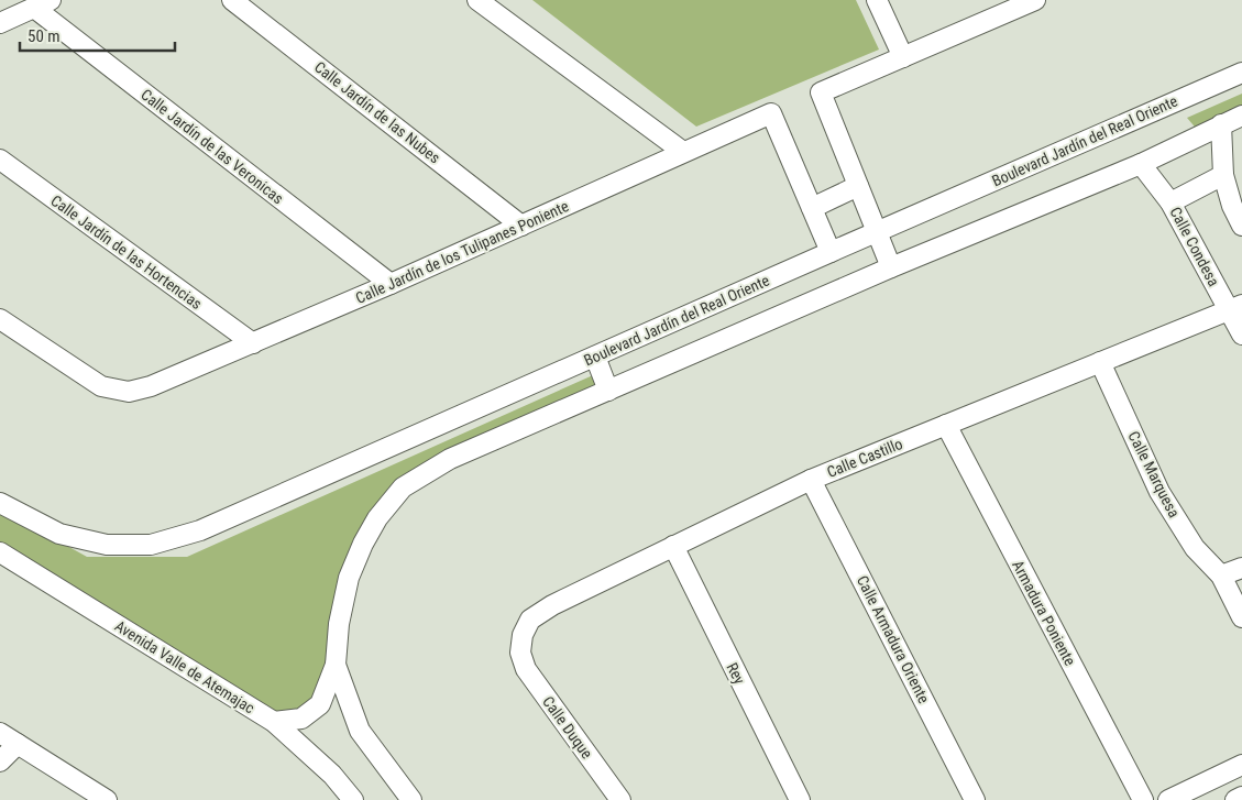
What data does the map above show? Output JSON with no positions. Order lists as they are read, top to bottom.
{
  "streets": {
    "street": [
      "Calle Jardín de las Nubes",
      "Boulevard Jardín del Real Oriente",
      "Calle Jardín de las Veronicas",
      "Calle Condesa",
      "Calle Jardín de las Hortencias",
      "Calle Jardín de los Tulipanes Poniente",
      "Calle Castillo",
      "Calle Marquesa",
      "Armadura Poniente",
      "Calle Armadura Oriente",
      "Avenida Valle de Atemajac",
      "Rey",
      "Calle Duque"
    ]
  },
  "crossings": [
    ["Calle Jardín de las Nubes", "Calle Jardín de los Tulipanes Poniente"],
    ["Calle Jardín de las Veronicas", "Calle Jardín de los Tulipanes Poniente"],
    ["Calle Condesa", "Calle Castillo"],
    ["Calle Jardín de las Hortencias", "Calle Jardín de los Tulipanes Poniente"],
    ["Calle Castillo", "Calle Marquesa"],
    ["Calle Castillo", "Armadura Poniente"],
    ["Calle Castillo", "Calle Armadura Oriente"],
    ["Calle Castillo", "Rey"],
    ["Calle Castillo", "Calle Duque"]
  ],
  "scale_bar": "50 m"
}
